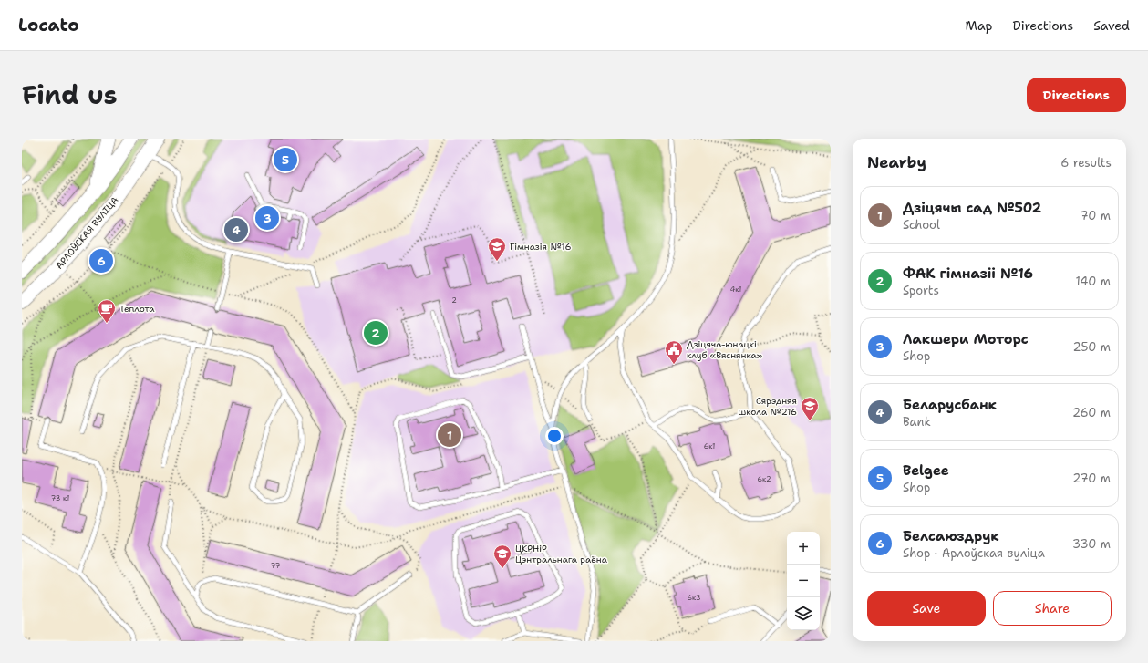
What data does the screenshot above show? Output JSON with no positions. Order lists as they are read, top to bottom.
{
  "streets": {
    "main road": ["АРЛОЎСКАЯ ВУЛІЦА"]
  },
  "places": {
    "school or university": ["Гімназія №16", "Сярэдняя школа №216", "ЦКРНіР Цэнтральнага раёна"],
    "cafe": ["Теплота"],
    "public building": ["Дзіцяча-юнацкі клуб «Вяснянка»"]
  },
  "house_numbers": [
    "4к1",
    "2",
    "6к1",
    "6к2",
    "73 к1",
    "77",
    "6к3"
  ],
  "page": {
    "header": "Locato",
    "nav": ["Map", "Directions", "Saved"],
    "title": "Find us",
    "buttons": [
      "Directions",
      ["Save", "Share"]
    ],
    "heading": ["Nearby", "6 results"],
    "pins": [
      "5",
      "3",
      "4",
      "6",
      "2",
      "1"
    ],
    "list": [
      {
        "mark": "1",
        "name": "Дзіцячы сад №502",
        "note": "School",
        "value": "70 m"
      },
      {
        "mark": "2",
        "name": "ФАК гімназіі №16",
        "note": "Sports",
        "value": "140 m"
      },
      {
        "mark": "3",
        "name": "Лакшери Моторс",
        "note": "Shop",
        "value": "250 m"
      },
      {
        "mark": "4",
        "name": "Беларусбанк",
        "note": "Bank",
        "value": "260 m"
      },
      {
        "mark": "5",
        "name": "Belgee",
        "note": "Shop",
        "value": "270 m"
      },
      {
        "mark": "6",
        "name": "Белсаюздрук",
        "note": "Shop · Арлоўская вуліца",
        "value": "330 m"
      }
    ],
    "map_buttons": ["+", "−"]
  }
}
